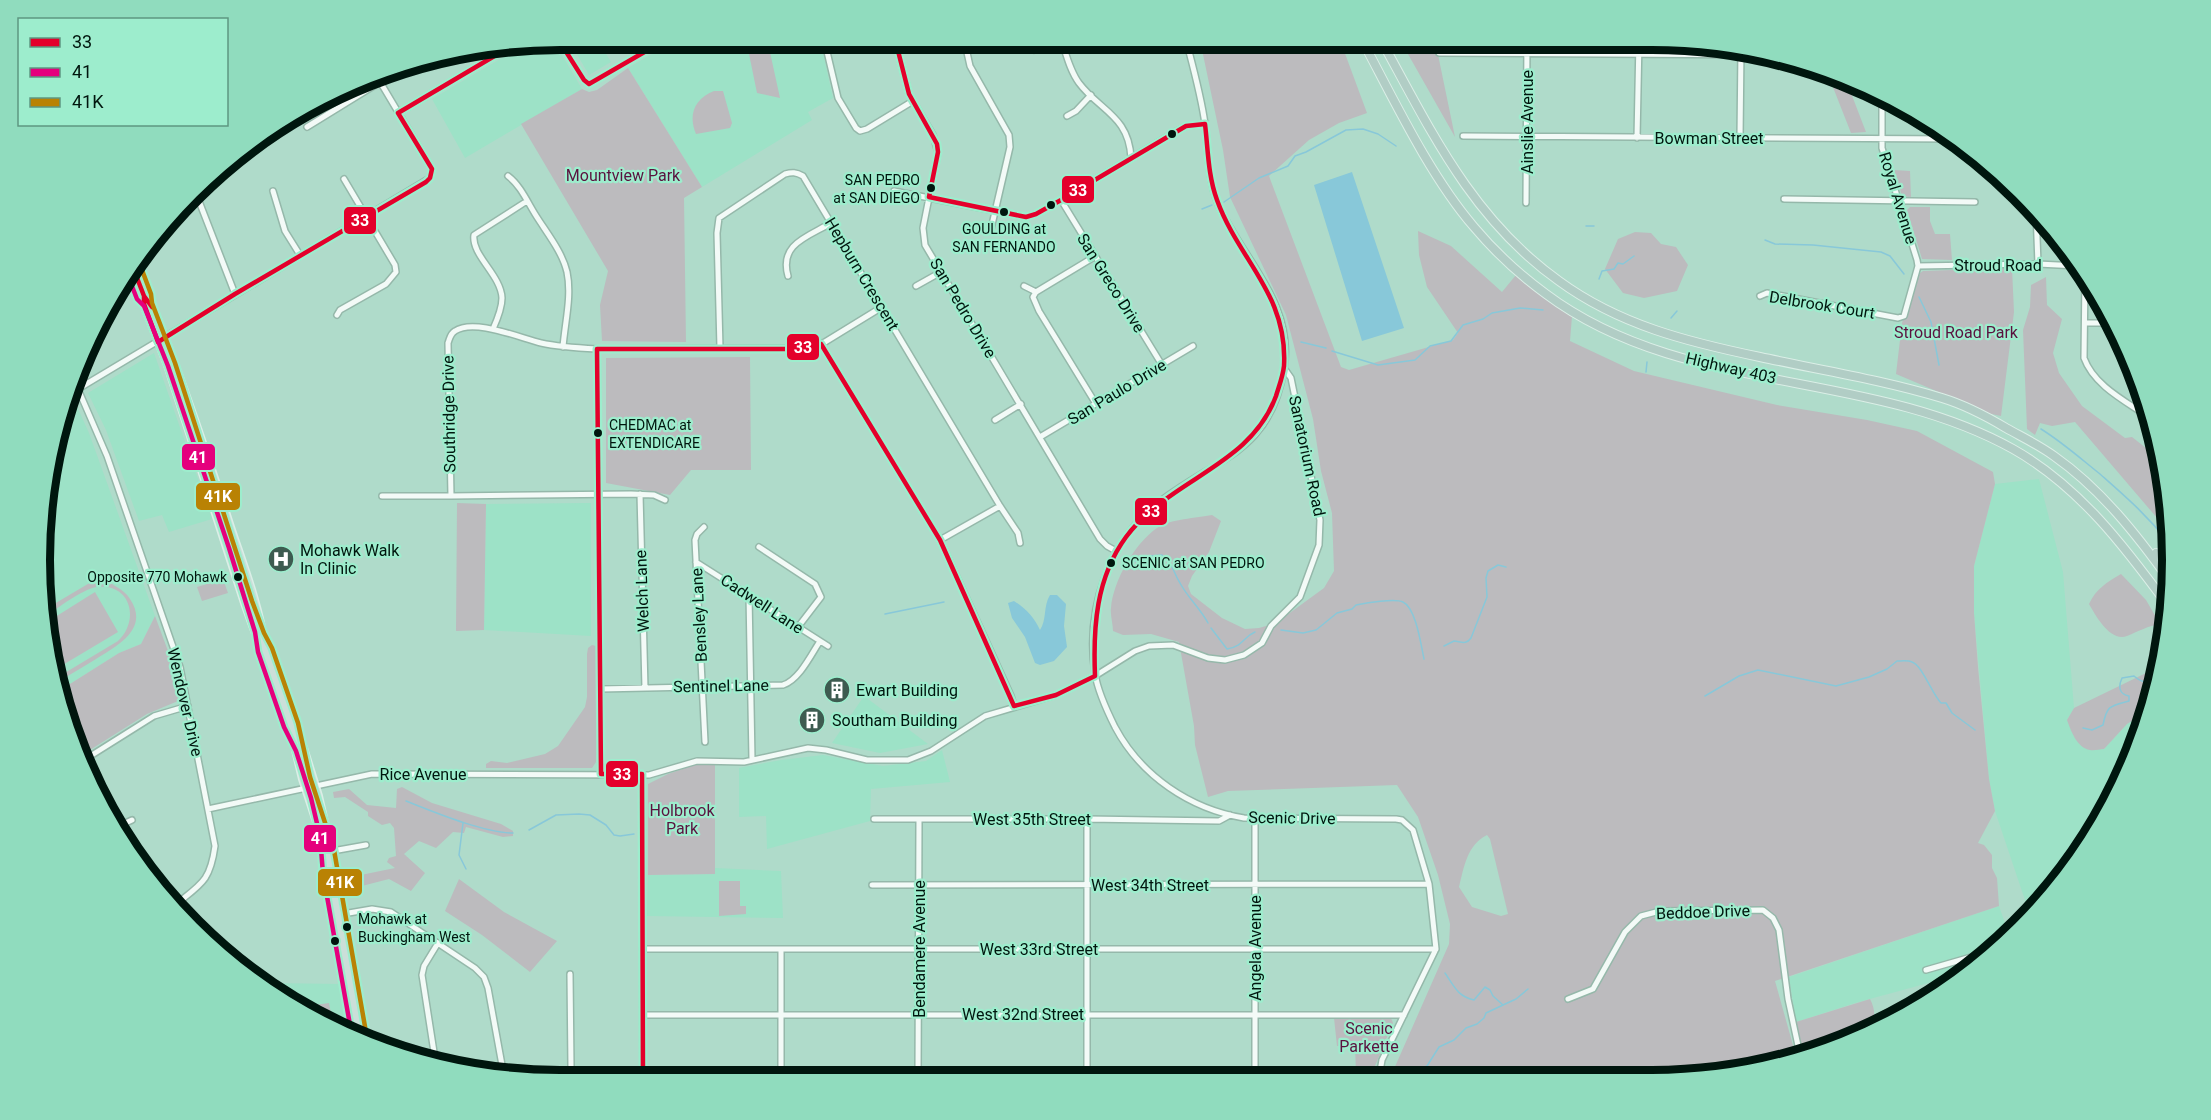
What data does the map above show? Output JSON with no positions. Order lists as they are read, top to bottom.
{
  "streets": {
    "highway": ["Highway 403"],
    "street": [
      "Ainslie Avenue",
      "Bowman Street",
      "Royal Avenue",
      "Stroud Road",
      "Hepburn Crescent",
      "San Greco Drive",
      "Delbrook Court",
      "San Pedro Drive",
      "San Paulo Drive",
      "Southridge Drive",
      "Sanatorium Road",
      "Welch Lane",
      "Cadwell Lane",
      "Bensley Lane",
      "Sentinel Lane",
      "Wendover Drive",
      "Rice Avenue",
      "Scenic Drive",
      "West 35th Street",
      "West 34th Street",
      "Beddoe Drive",
      "Angela Avenue",
      "Bendamere Avenue",
      "West 33rd Street",
      "West 32nd Street"
    ]
  },
  "crossings": [
    ["Ainslie Avenue", "Bowman Street"],
    ["Bowman Street", "Royal Avenue"],
    ["Royal Avenue", "Stroud Road"],
    ["Royal Avenue", "Delbrook Court"],
    ["Stroud Road", "Delbrook Court"],
    ["Hepburn Crescent", "Southridge Drive"],
    ["San Greco Drive", "San Paulo Drive"],
    ["San Pedro Drive", "San Paulo Drive"],
    ["San Pedro Drive", "Scenic Drive"],
    ["Southridge Drive", "Welch Lane"],
    ["Sanatorium Road", "Rice Avenue"],
    ["Sanatorium Road", "Scenic Drive"],
    ["Welch Lane", "Sentinel Lane"],
    ["Cadwell Lane", "Bensley Lane"],
    ["Cadwell Lane", "Sentinel Lane"],
    ["Bensley Lane", "Sentinel Lane"],
    ["Wendover Drive", "Rice Avenue"],
    ["Scenic Drive", "West 35th Street"],
    ["Scenic Drive", "West 34th Street"],
    ["Scenic Drive", "Angela Avenue"],
    ["Scenic Drive", "West 33rd Street"],
    ["West 35th Street", "Bendamere Avenue"],
    ["West 34th Street", "Angela Avenue"],
    ["West 34th Street", "Bendamere Avenue"],
    ["Angela Avenue", "West 33rd Street"],
    ["Angela Avenue", "West 32nd Street"],
    ["Bendamere Avenue", "West 33rd Street"],
    ["Bendamere Avenue", "West 32nd Street"]
  ],
  "parks": [
    "Mountview Park",
    "Stroud Road Park",
    "Holbrook Park",
    "Scenic Parkette"
  ],
  "places": {
    "other": [
      "SAN PEDRO at SAN DIEGO",
      "GOULDING at SAN FERNANDO",
      "CHEDMAC at EXTENDICARE",
      "SCENIC at SAN PEDRO",
      "Opposite 770 Mohawk",
      "Mohawk at Buckingham West"
    ],
    "hospital": ["Mohawk Walk In Clinic"],
    "building": ["Ewart Building", "Southam Building"]
  },
  "lines": ["transit line 33", "transit line 41K", "transit line 41"],
  "legend": ["33", "41", "41K"]
}
